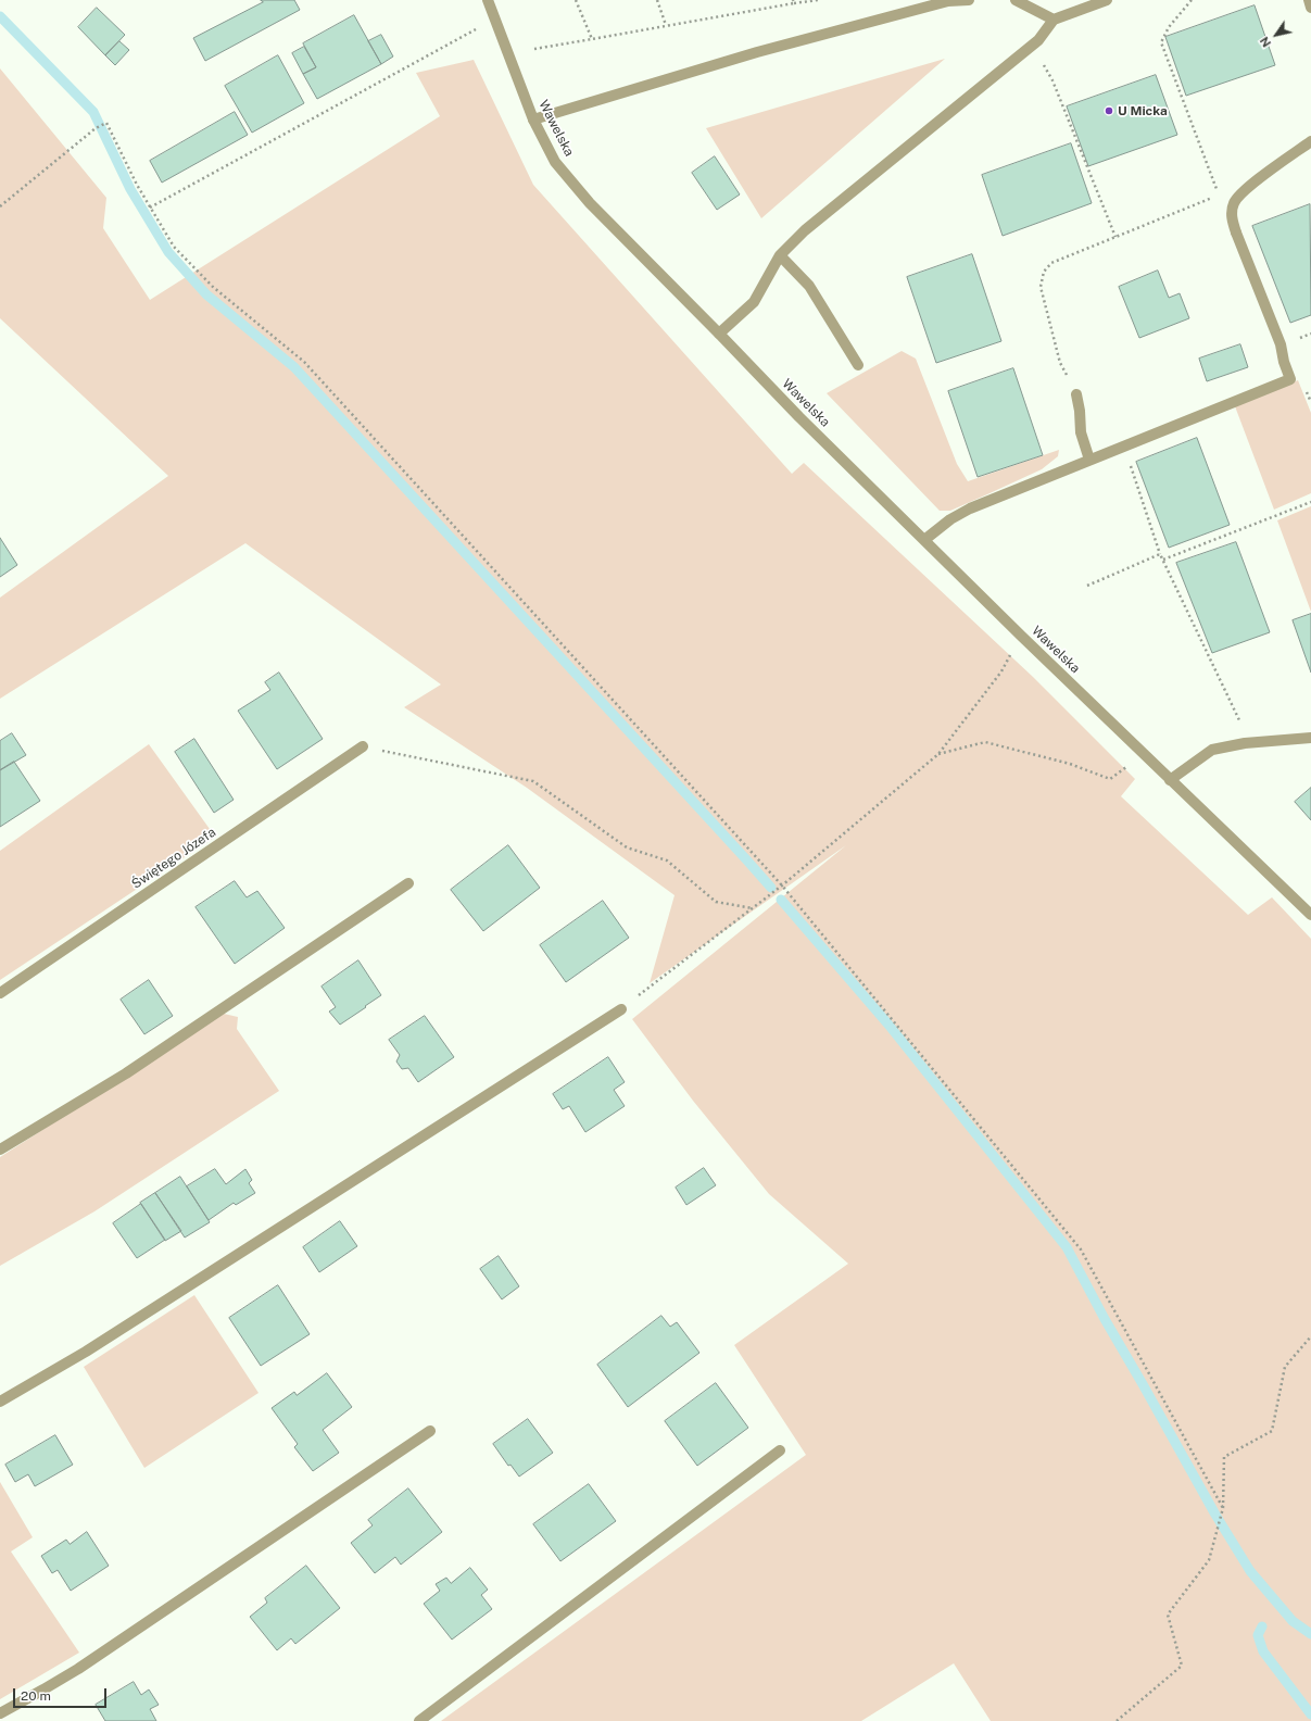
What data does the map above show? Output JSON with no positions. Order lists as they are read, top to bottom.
{
  "streets": {
    "street": ["Wawelska", "Świętego Józefa"]
  },
  "places": ["U Micka"],
  "scale_bar": "20 m",
  "north": "bottom left"
}
